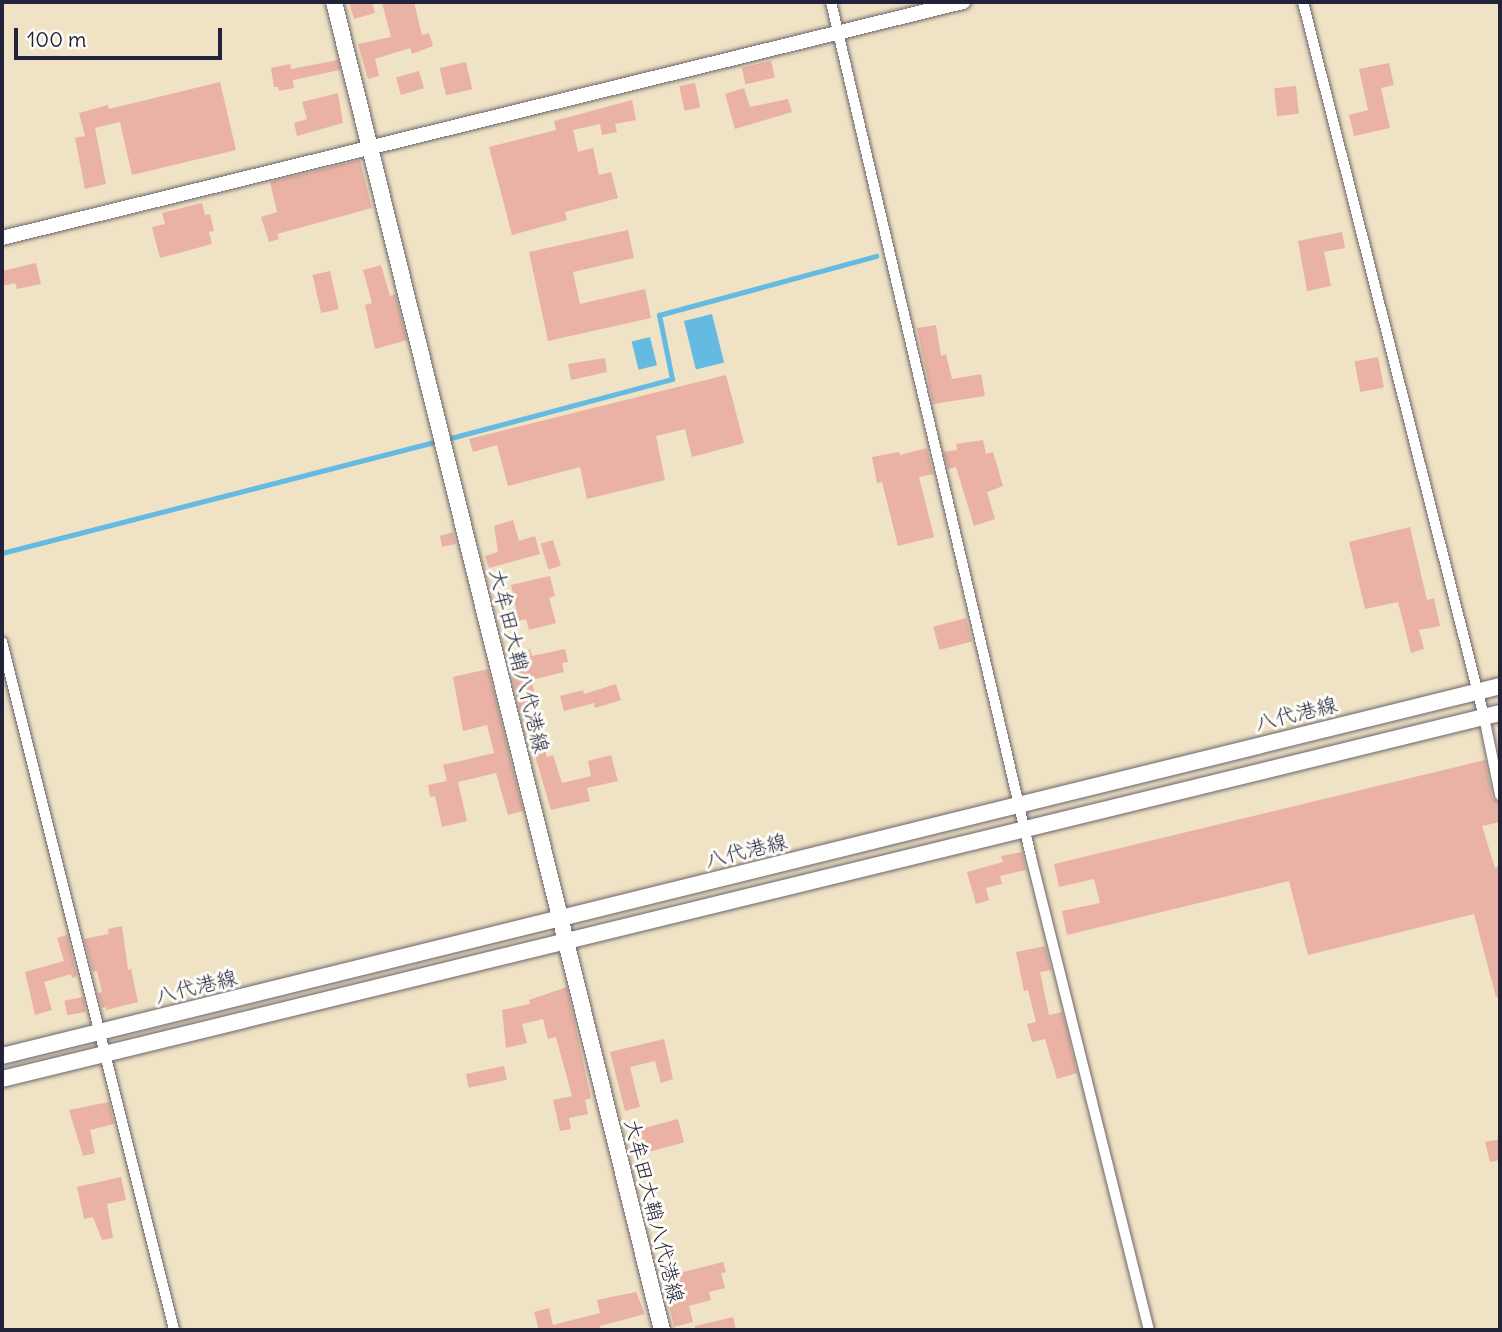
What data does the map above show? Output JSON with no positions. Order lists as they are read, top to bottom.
{
  "streets": {
    "main road": ["大牟田大鞘八代港線", "八代港線"]
  },
  "crossings": [
    ["大牟田大鞘八代港線", "八代港線"]
  ],
  "scale_bar": "100 m"
}
